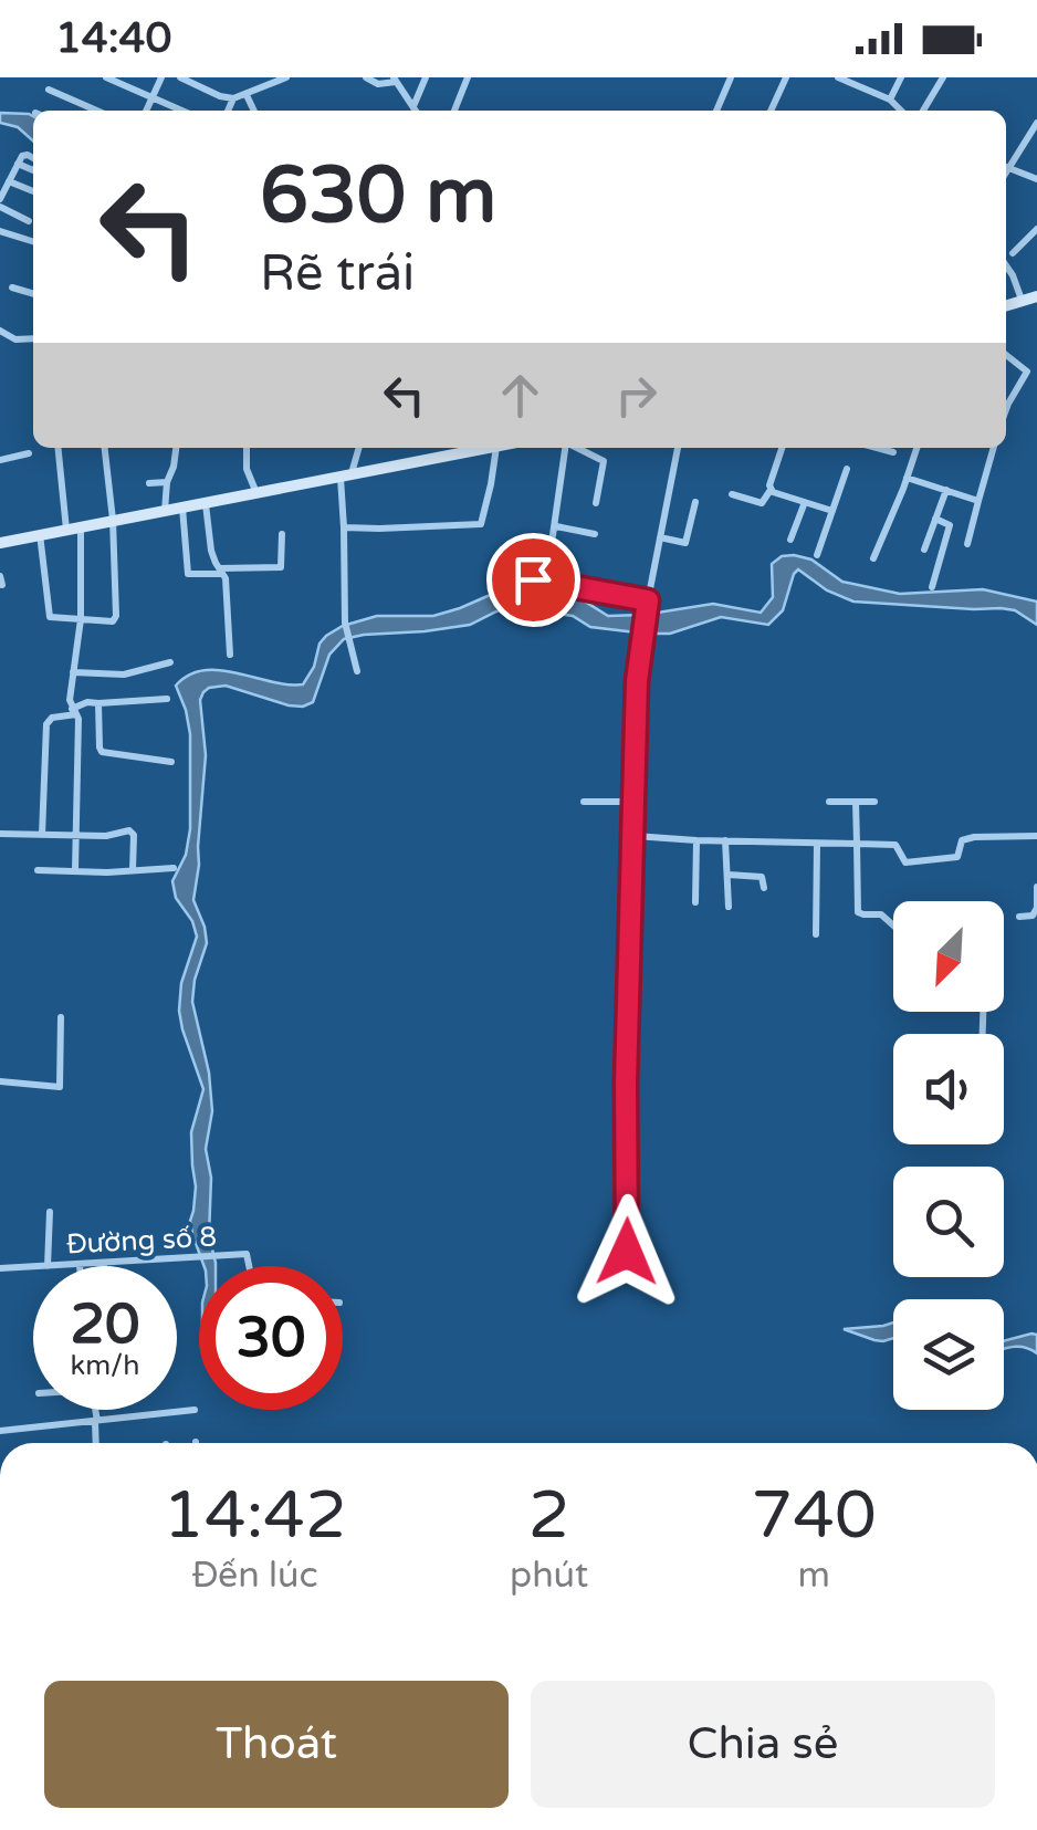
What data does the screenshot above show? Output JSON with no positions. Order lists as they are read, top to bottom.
{
  "streets": {
    "street": ["Đường số 8"]
  },
  "north": "bottom left",
  "page": {
    "status": "14:40",
    "turn": ["630 m", "Rẽ trái"],
    "speed": "20 km/h",
    "limit": "30",
    "eta": [
      "14:42",
      "Đến lúc",
      "2",
      "phút",
      "740",
      "m"
    ],
    "buttons": ["Thoát", "Chia sẻ"]
  }
}
